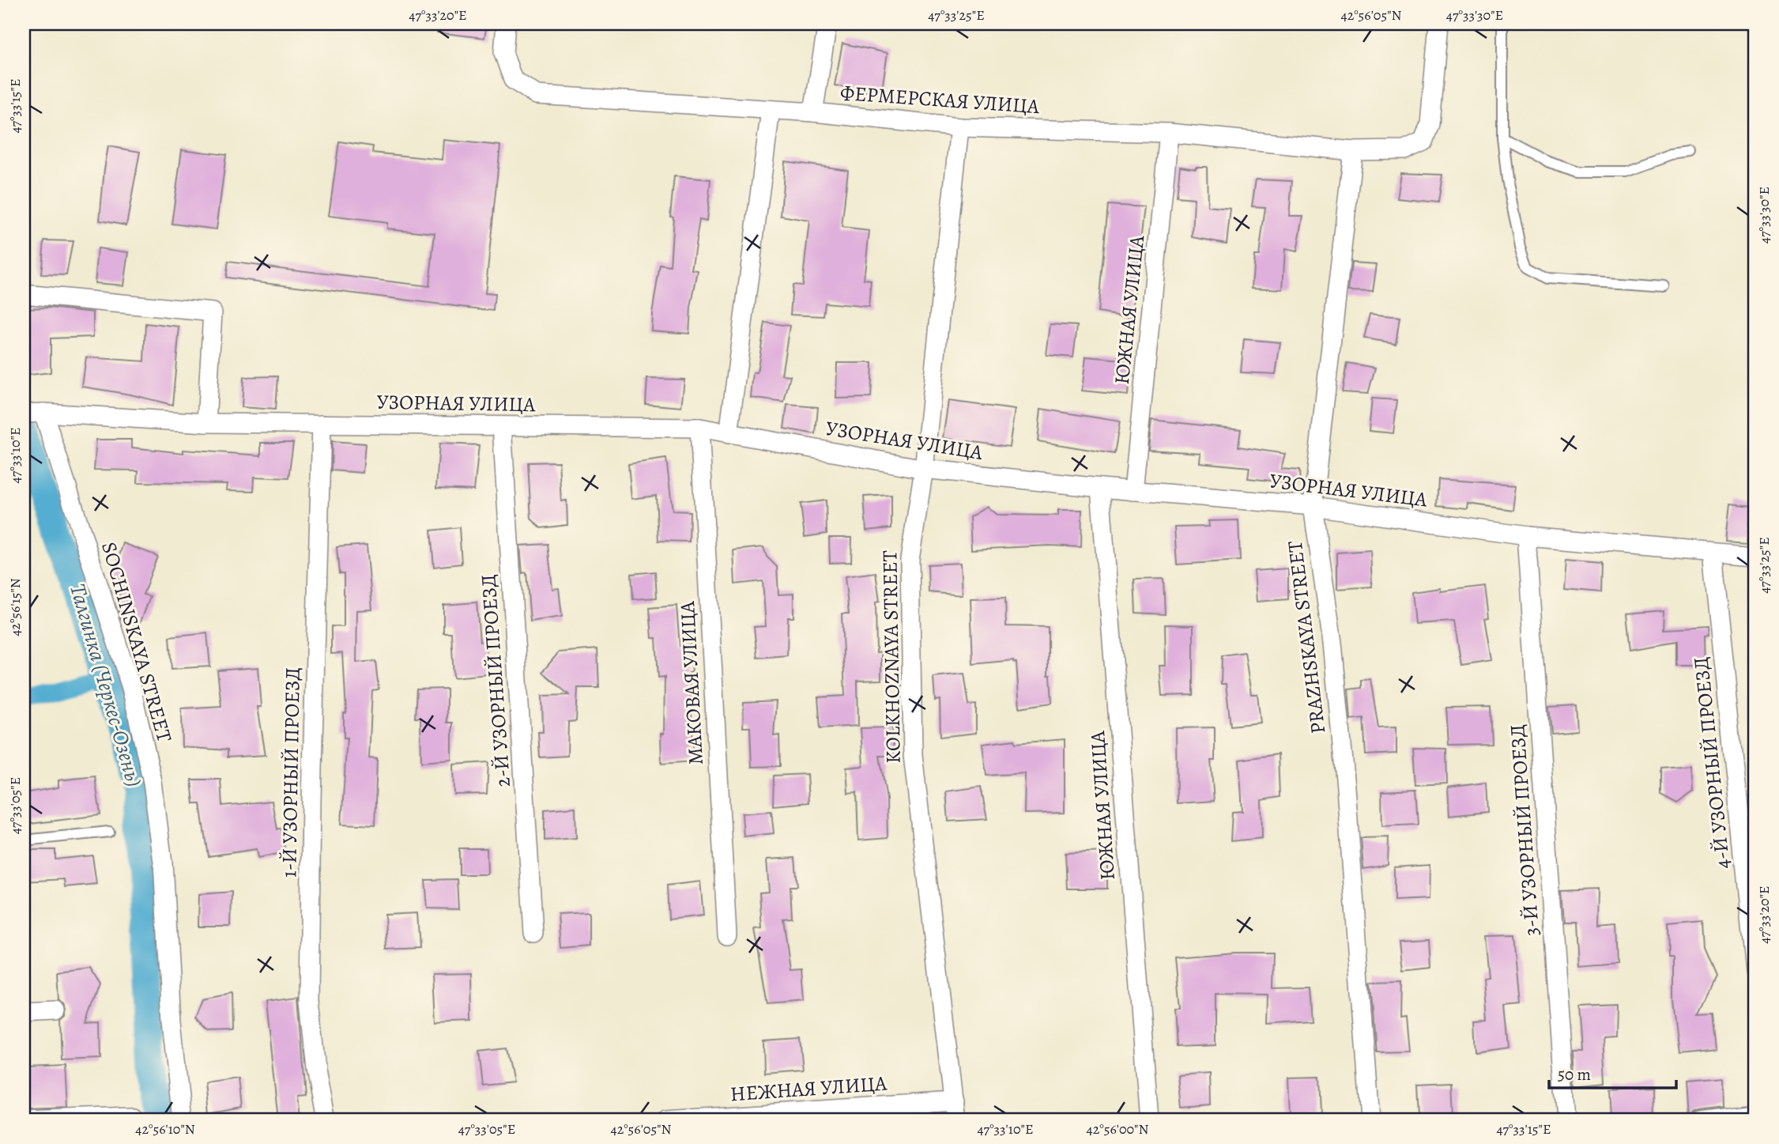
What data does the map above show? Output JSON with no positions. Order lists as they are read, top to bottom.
{
  "streets": {
    "street": [
      "ФЕРМЕРСКАЯ УЛИЦА",
      "ЮЖНАЯ УЛИЦА",
      "УЗОРНАЯ УЛИЦА",
      "PRAZHSKAYA STREET",
      "SOCHINSKAYA STREET",
      "KOLKHOZNAYA STREET",
      "2-Й УЗОРНЫЙ ПРОЕЗД",
      "МАКОВАЯ УЛИЦА",
      "4-Й УЗОРНЫЙ ПРОЕЗД",
      "1-Й УЗОРНЫЙ ПРОЕЗД",
      "3-Й УЗОРНЫЙ ПРОЕЗД",
      "НЕЖНАЯ УЛИЦА"
    ]
  },
  "crossings": [
    ["ФЕРМЕРСКАЯ УЛИЦА", "ЮЖНАЯ УЛИЦА"],
    ["ФЕРМЕРСКАЯ УЛИЦА", "PRAZHSKAYA STREET"],
    ["ФЕРМЕРСКАЯ УЛИЦА", "KOLKHOZNAYA STREET"],
    ["ЮЖНАЯ УЛИЦА", "УЗОРНАЯ УЛИЦА"],
    ["УЗОРНАЯ УЛИЦА", "PRAZHSKAYA STREET"],
    ["УЗОРНАЯ УЛИЦА", "SOCHINSKAYA STREET"],
    ["УЗОРНАЯ УЛИЦА", "KOLKHOZNAYA STREET"],
    ["УЗОРНАЯ УЛИЦА", "2-Й УЗОРНЫЙ ПРОЕЗД"],
    ["УЗОРНАЯ УЛИЦА", "МАКОВАЯ УЛИЦА"],
    ["УЗОРНАЯ УЛИЦА", "4-Й УЗОРНЫЙ ПРОЕЗД"],
    ["УЗОРНАЯ УЛИЦА", "1-Й УЗОРНЫЙ ПРОЕЗД"],
    ["УЗОРНАЯ УЛИЦА", "3-Й УЗОРНЫЙ ПРОЕЗД"],
    ["KOLKHOZNAYA STREET", "НЕЖНАЯ УЛИЦА"]
  ],
  "water": ["Талгинка (Черкес-Озень)"],
  "scale_bar": "50 m",
  "coordinates": [
    "47°33'20\"E",
    "47°33'25\"E",
    "42°56'05\"N",
    "47°33'30\"E",
    "47°33'15\"E",
    "47°33'10\"E",
    "42°56'15\"N",
    "47°33'05\"E",
    "42°56'10\"N",
    "42°56'00\"N"
  ]
}
